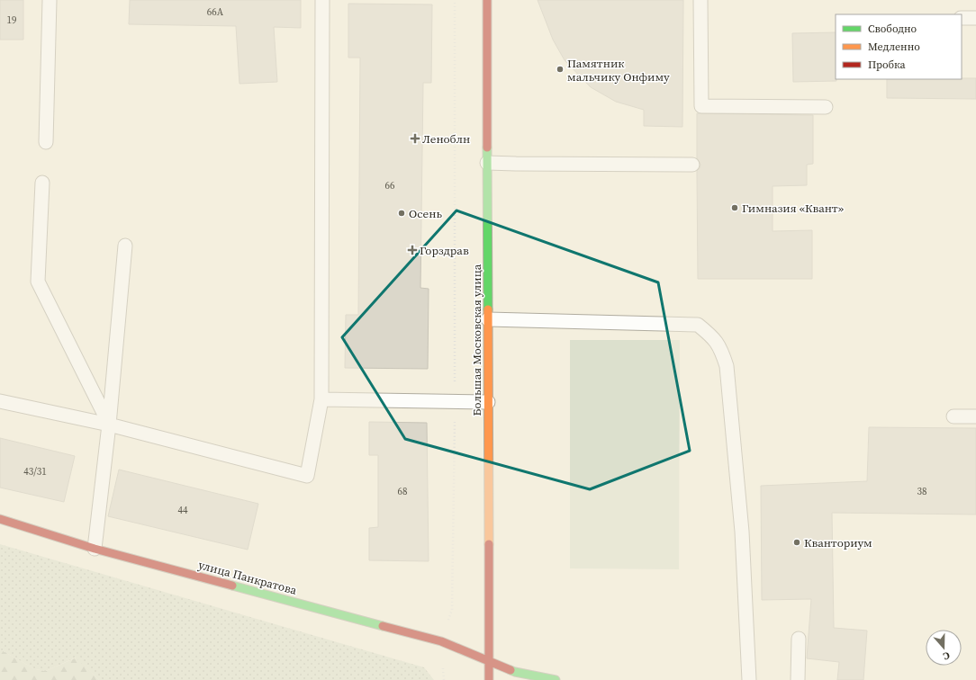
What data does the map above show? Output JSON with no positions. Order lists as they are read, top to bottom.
{
  "streets": {
    "main road": ["Большая Московская улица", "улица Панкратова"]
  },
  "crossings": [
    ["Большая Московская улица", "улица Панкратова"]
  ],
  "places": {
    "other": [
      "Памятник мальчику Онфиму",
      "Гимназия «Квант»",
      "Осень",
      "Кванториум"
    ],
    "health": ["Леноблн", "Горздрав"]
  },
  "house_numbers": [
    "66А",
    "19",
    "66",
    "43/31",
    "68",
    "38",
    "44"
  ],
  "legend": ["Свободно", "Медленно", "Пробка"],
  "north": "bottom"
}
